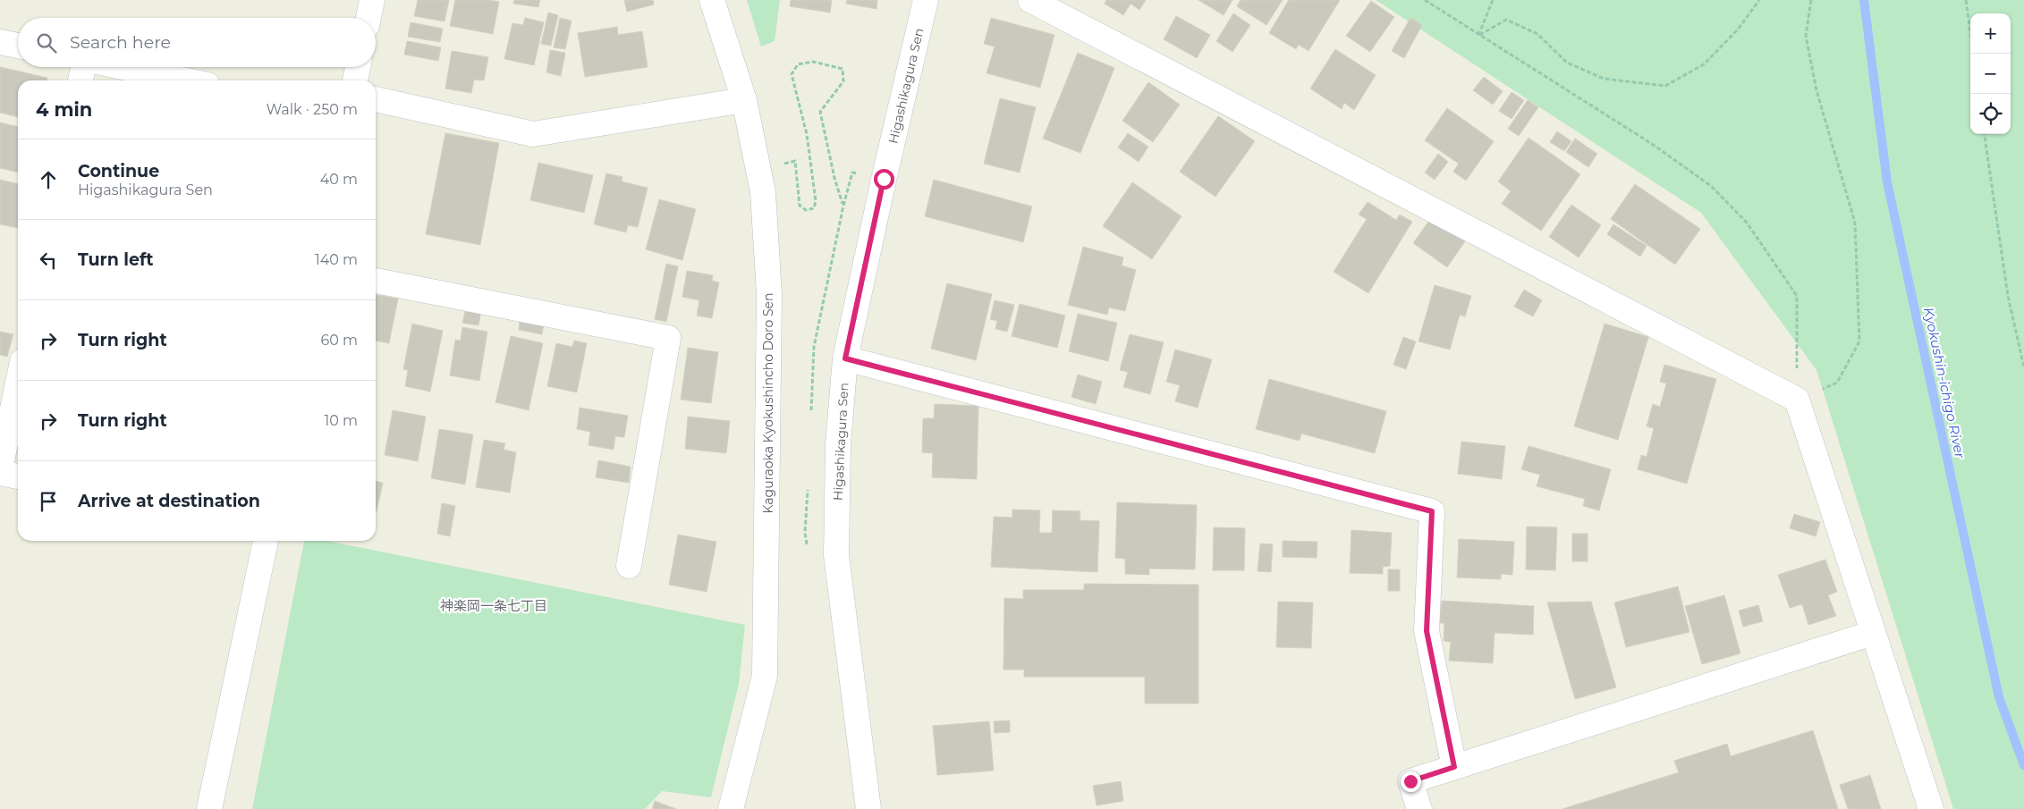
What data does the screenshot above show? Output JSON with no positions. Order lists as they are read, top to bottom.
{
  "streets": {
    "street": ["Higashikagura Sen", "Kaguraoka Kyokushincho Doro Sen"]
  },
  "districts": ["神楽岡一条七丁目"],
  "water": ["Kyokushin-ichigo River"],
  "page": {
    "map_buttons": ["+", "−"],
    "search": "Search here",
    "heading": ["4 min", "Walk · 250 m"],
    "list": [
      ["Continue", "Higashikagura Sen", "40 m"],
      ["Turn left", "140 m"],
      ["Turn right", "60 m"],
      ["Turn right", "10 m"],
      "Arrive at destination"
    ]
  }
}
